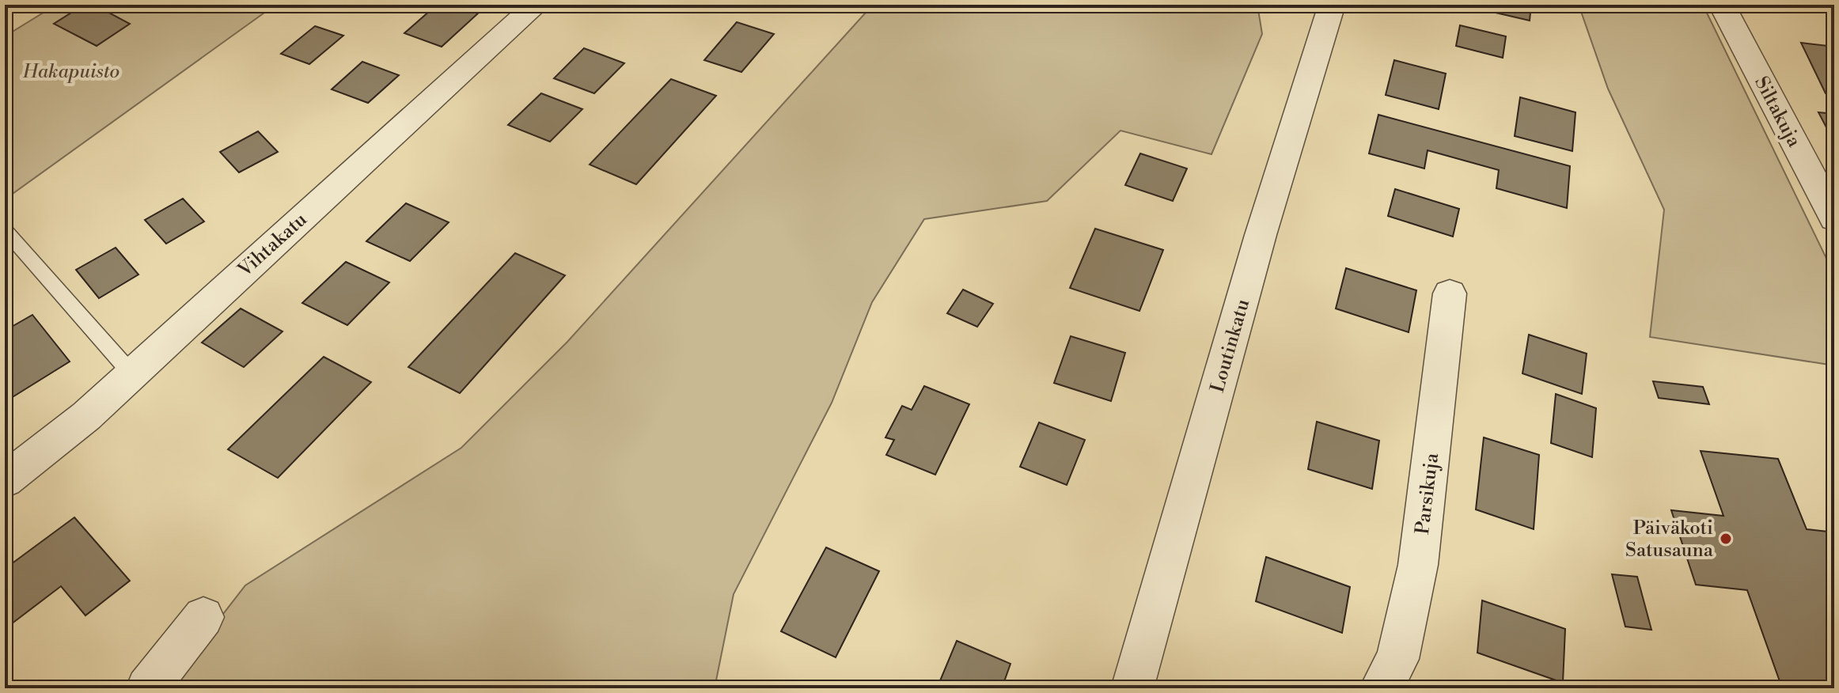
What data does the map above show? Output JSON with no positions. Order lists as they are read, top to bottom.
{
  "streets": {
    "street": [
      "Siltakuja",
      "Vihtakatu",
      "Loutinkatu",
      "Parsikuja"
    ]
  },
  "parks": ["Hakapuisto"],
  "places": ["Päiväkoti Satusauna"]
}
